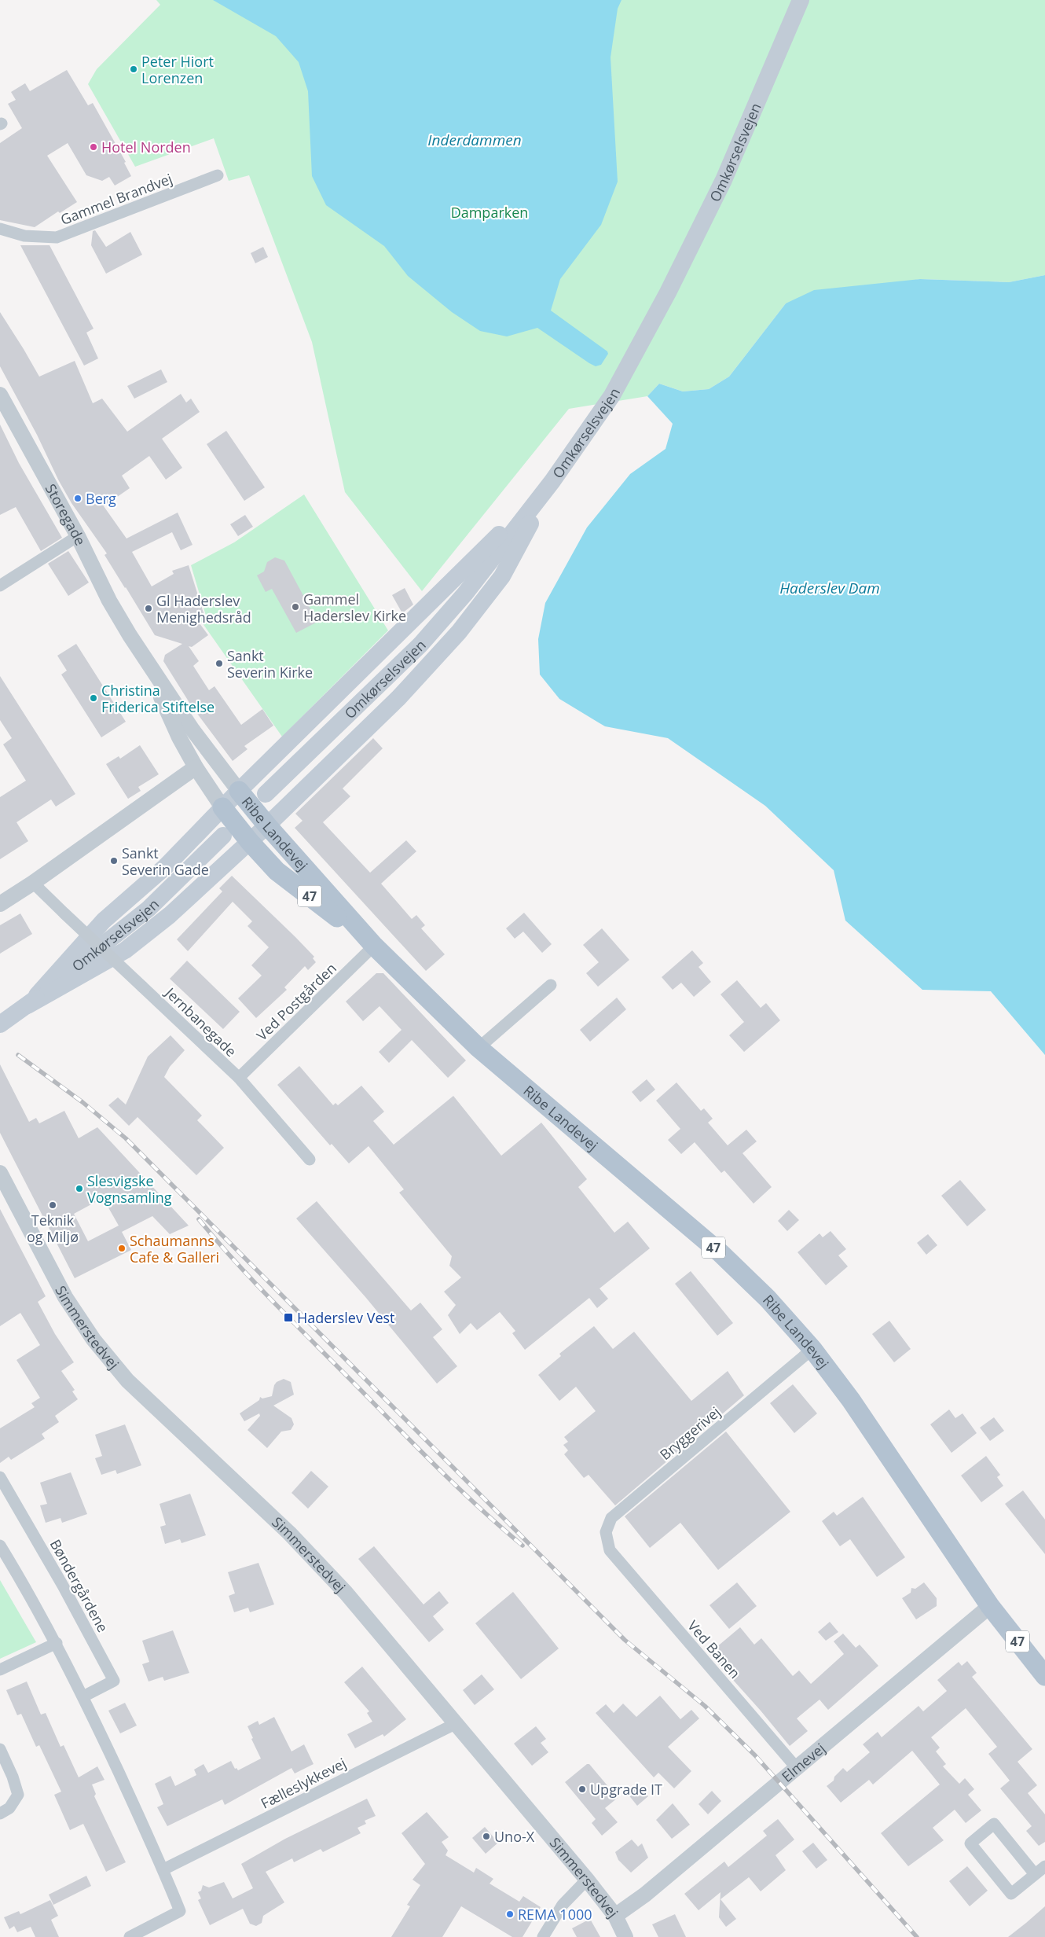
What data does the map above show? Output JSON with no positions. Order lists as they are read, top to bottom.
{
  "streets": {
    "main road": ["Omkørselsvejen", "Ribe Landevej", "47"],
    "street": [
      "Gammel Brandvej",
      "Storegade",
      "Ved Postgården",
      "Jernbanegade",
      "Simmerstedvej",
      "Bryggerivej",
      "Bøndergårdene",
      "Ved Banen",
      "Elmevej",
      "Fælleslykkevej"
    ]
  },
  "crossings": [
    ["Storegade", "Ribe Landevej"],
    ["Ribe Landevej", "Ved Postgården"],
    ["Ribe Landevej", "Bryggerivej"],
    ["Ribe Landevej", "Elmevej"],
    ["Ved Postgården", "Jernbanegade"],
    ["Simmerstedvej", "Elmevej"],
    ["Simmerstedvej", "Fælleslykkevej"],
    ["Bryggerivej", "Ved Banen"],
    ["Ved Banen", "Elmevej"]
  ],
  "water": ["Inderdammen", "Haderslev Dam"],
  "parks": ["Damparken"],
  "places": {
    "other": [
      "Peter Hiort Lorenzen",
      "Hotel Norden",
      "Berg",
      "Gammel Haderslev Kirke",
      "Gl Haderslev Menighedsråd",
      "Sankt Severin Kirke",
      "Christina Friderica Stiftelse",
      "Sankt Severin Gade",
      "Slesvigske Vognsamling",
      "Teknik og Miljø",
      "Schaumanns Cafe & Galleri",
      "Upgrade IT",
      "Uno-X",
      "REMA 1000"
    ],
    "transit": ["Haderslev Vest"]
  }
}
